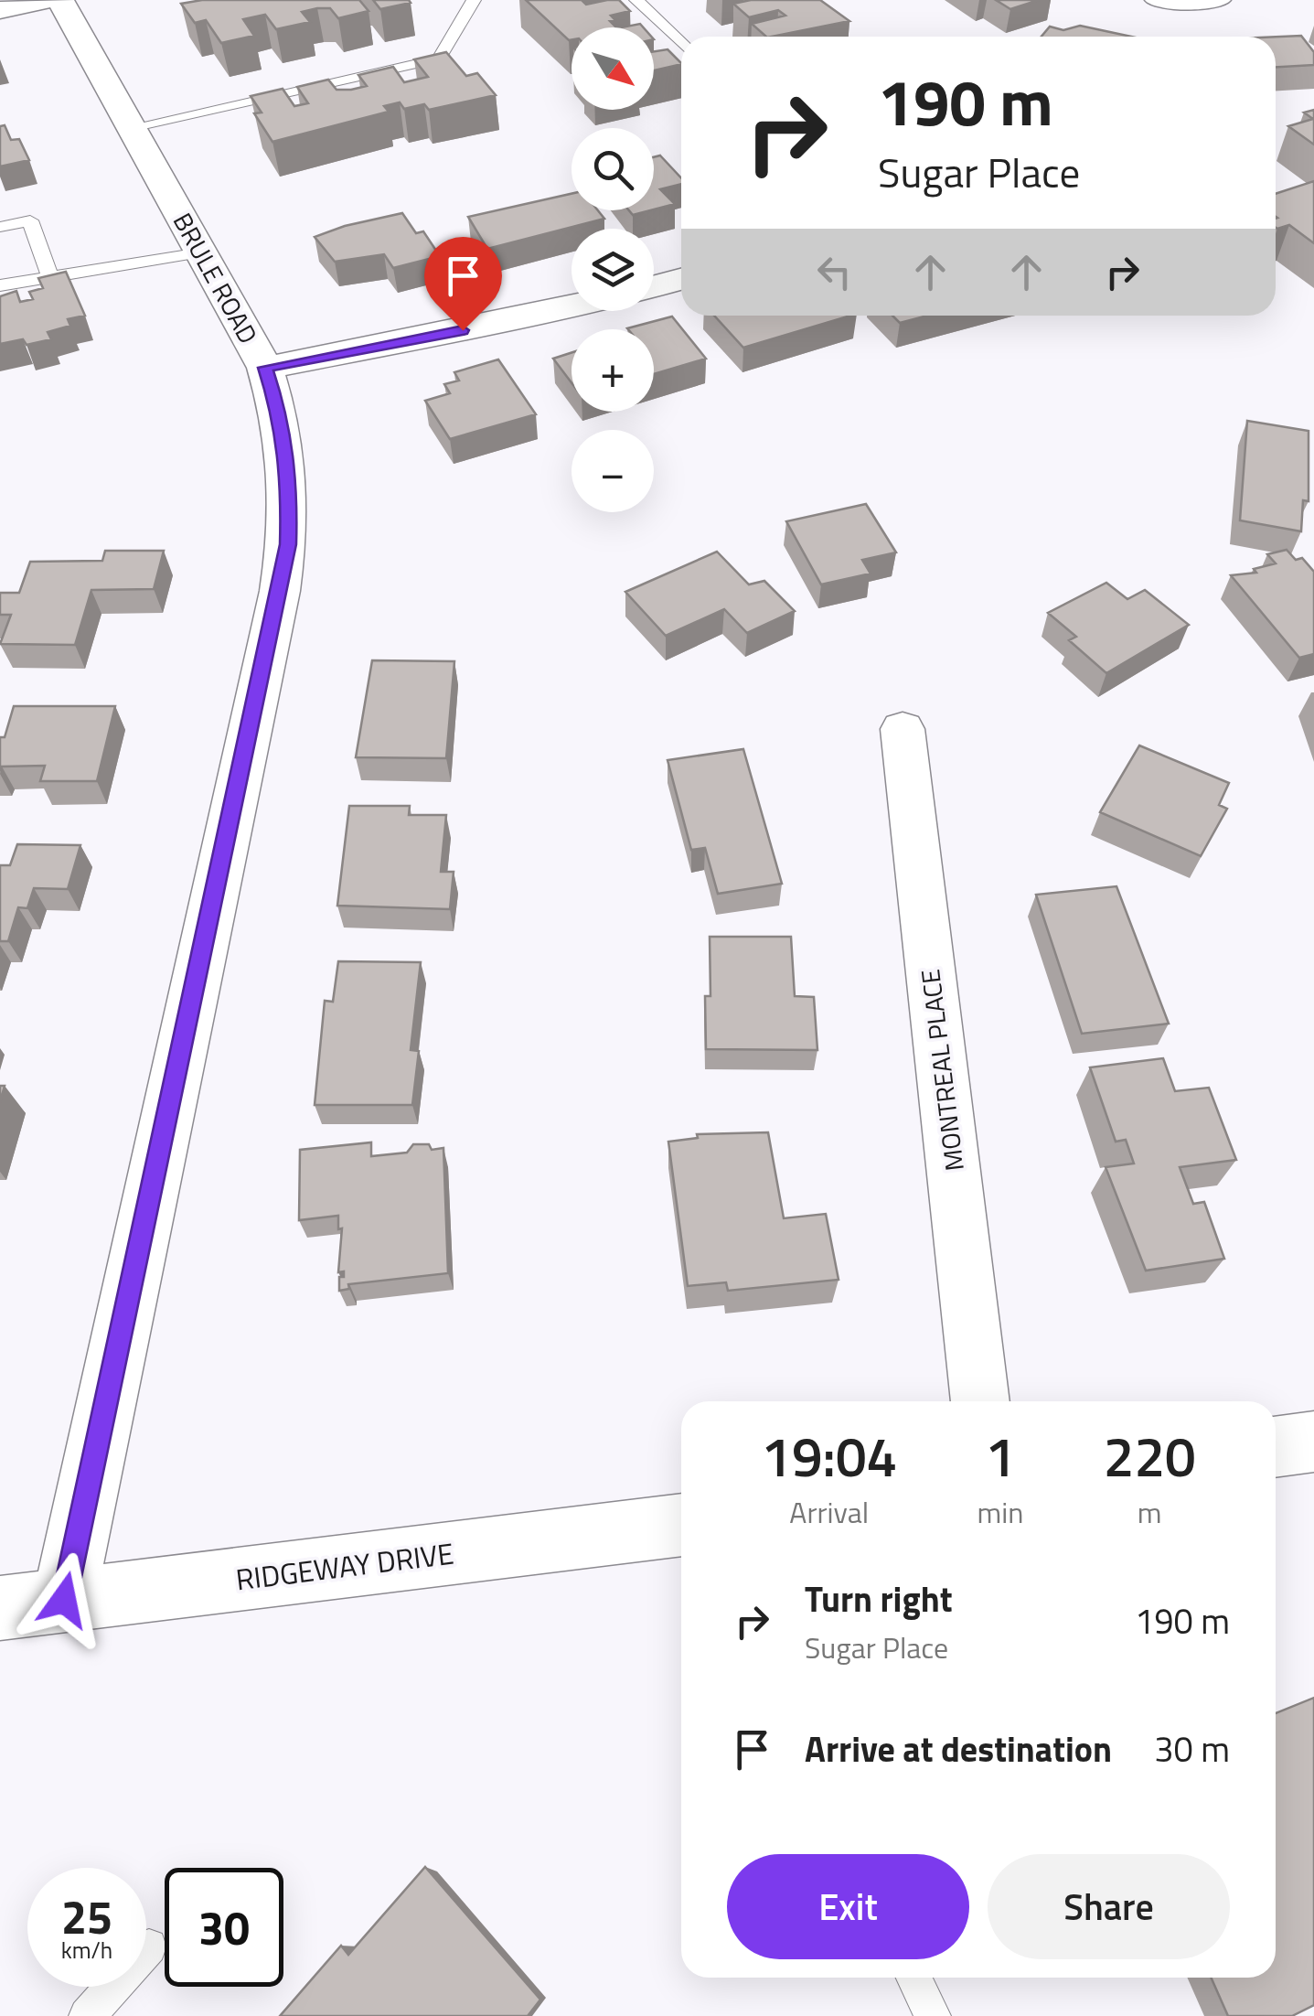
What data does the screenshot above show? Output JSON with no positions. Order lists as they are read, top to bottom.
{
  "streets": {
    "street": ["BRULE ROAD", "MONTREAL PLACE", "RIDGEWAY DRIVE"]
  },
  "crossings": [
    ["BRULE ROAD", "RIDGEWAY DRIVE"]
  ],
  "north": "bottom right",
  "page": {
    "map_buttons": ["+", "−"],
    "turn": ["190 m", "Sugar Place"],
    "eta": [
      "19:04",
      "Arrival",
      "1",
      "min",
      "220",
      "m"
    ],
    "list": [
      {
        "name": "Turn right",
        "note": "Sugar Place",
        "value": "190 m"
      },
      {
        "name": "Arrive at destination",
        "value": "30 m"
      }
    ],
    "buttons": ["Exit", "Share"],
    "speed": "25 km/h",
    "limit": "30"
  }
}
